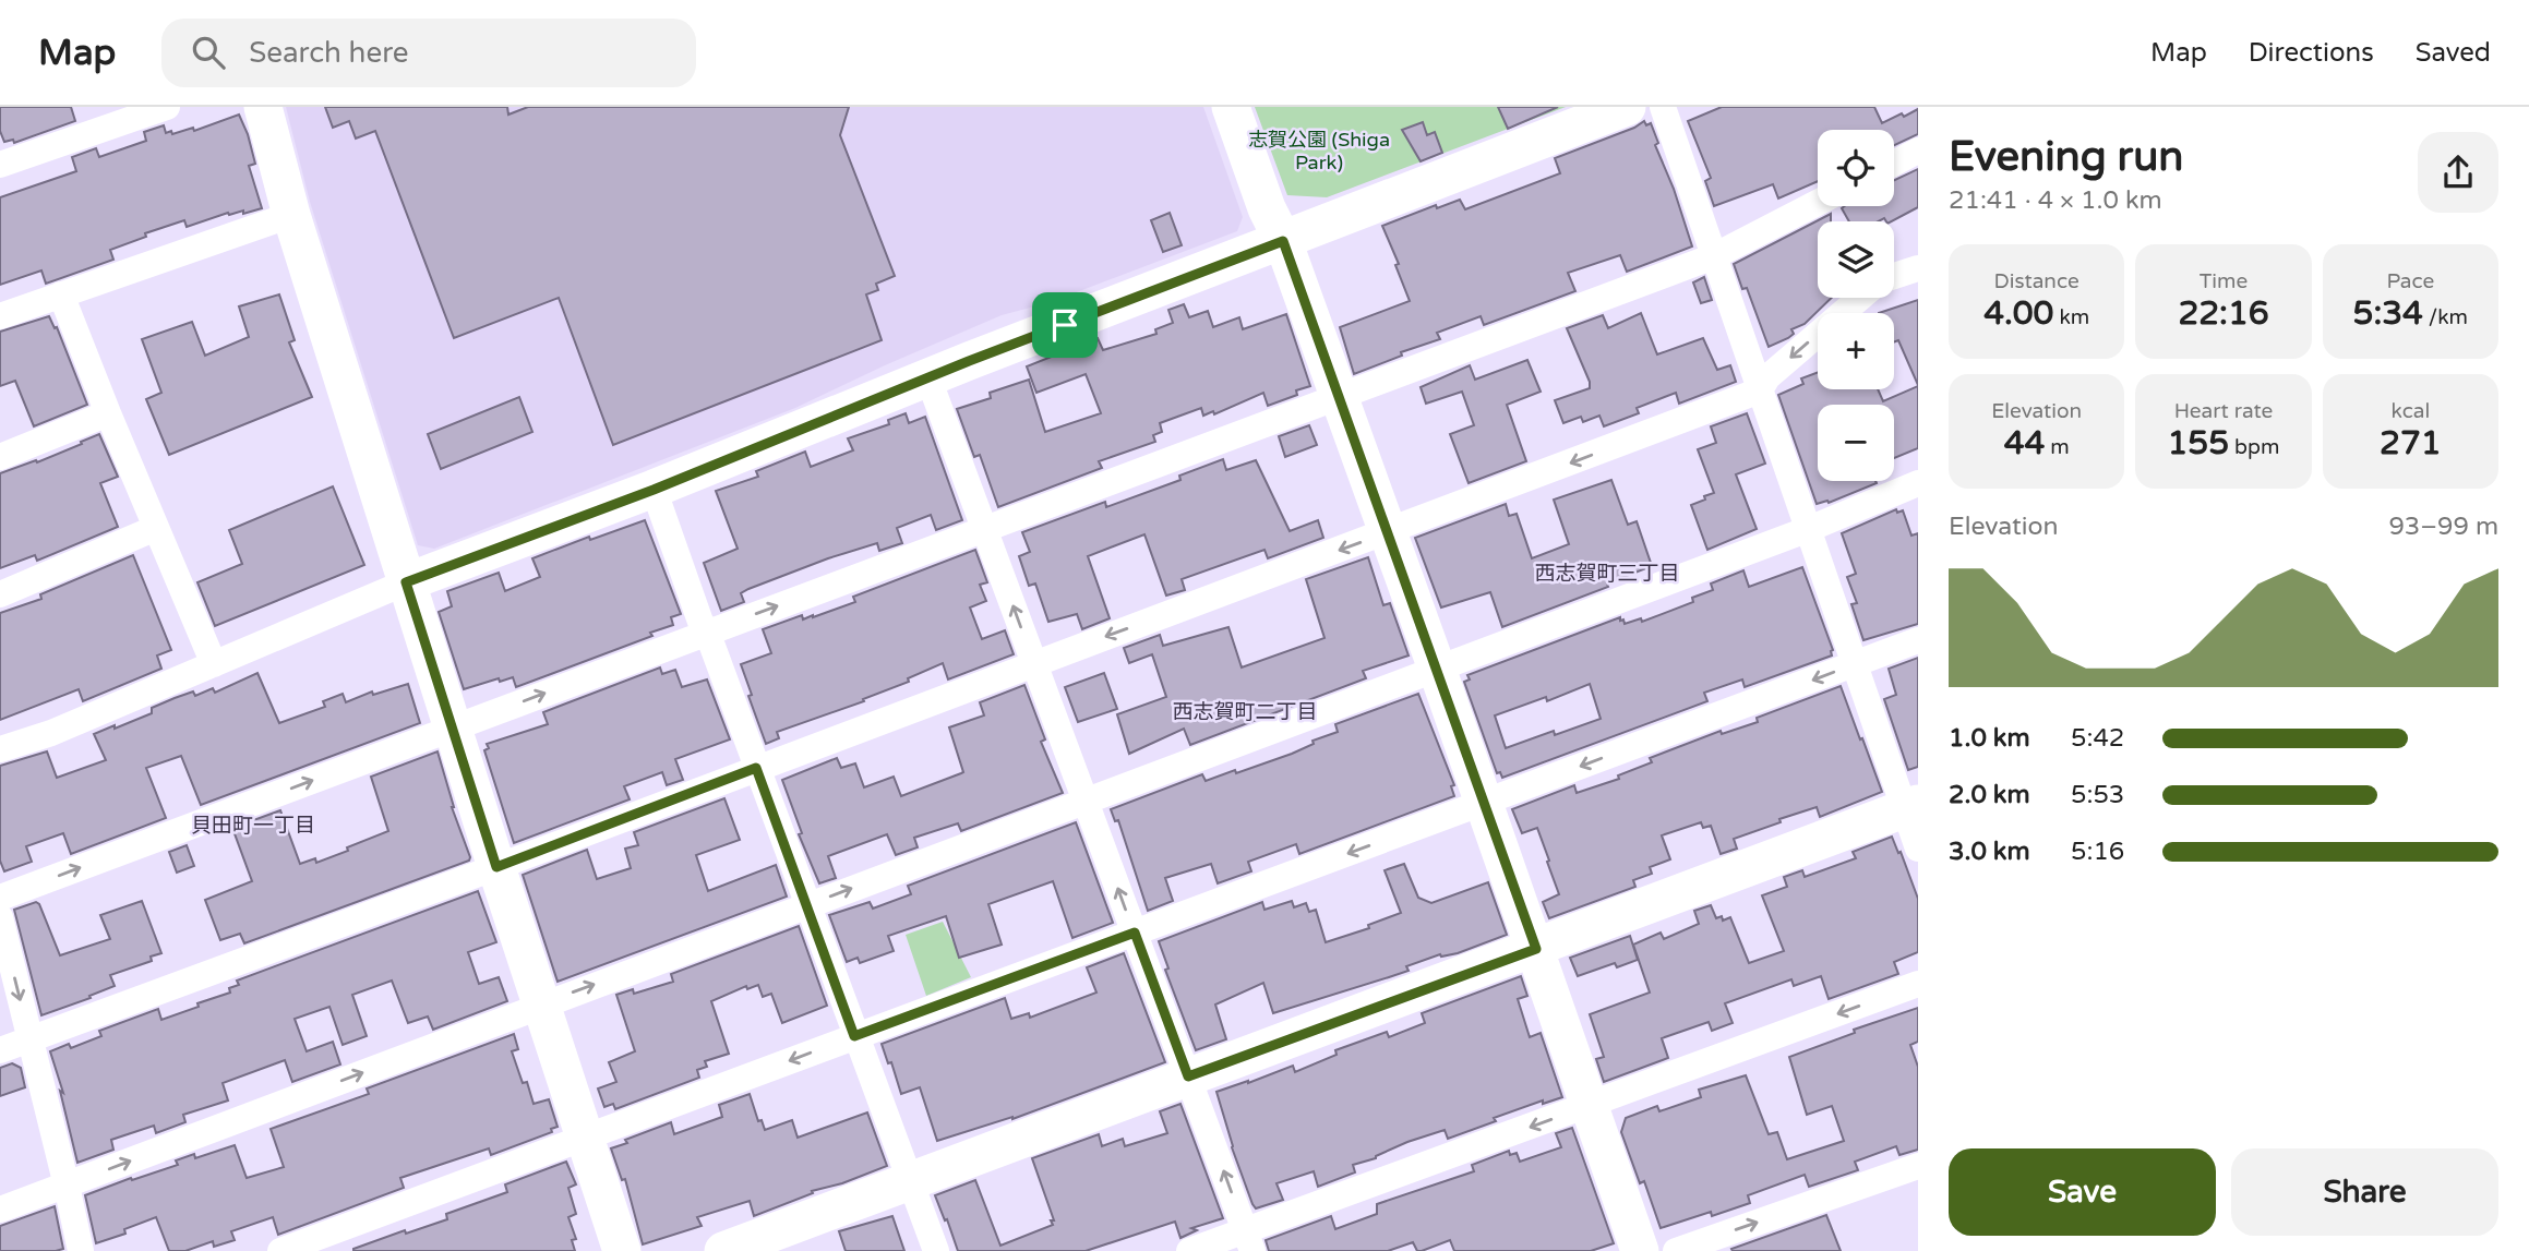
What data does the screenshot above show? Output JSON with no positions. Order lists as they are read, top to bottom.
{
  "districts": ["西志賀町三丁目", "西志賀町二丁目", "貝田町一丁目"],
  "parks": ["志賀公園 (Shiga Park)"],
  "page": {
    "header": "Map",
    "search": "Search here",
    "nav": ["Map", "Directions", "Saved"],
    "heading": ["Evening run", "21:41 · 4 × 1.0 km"],
    "map_buttons": ["+", "−"],
    "stats": [
      ["Distance", "4.00 km"],
      ["Time", "22:16"],
      ["Pace", "5:34 /km"],
      ["Elevation", "44 m"],
      ["Heart rate", "155 bpm"],
      ["kcal", "271"]
    ],
    "chart": ["Elevation", "93–99 m"],
    "list": [
      {
        "name": "1.0 km",
        "note": "5:42"
      },
      {
        "name": "2.0 km",
        "note": "5:53"
      },
      {
        "name": "3.0 km",
        "note": "5:16"
      }
    ],
    "buttons": ["Save", "Share"]
  }
}
